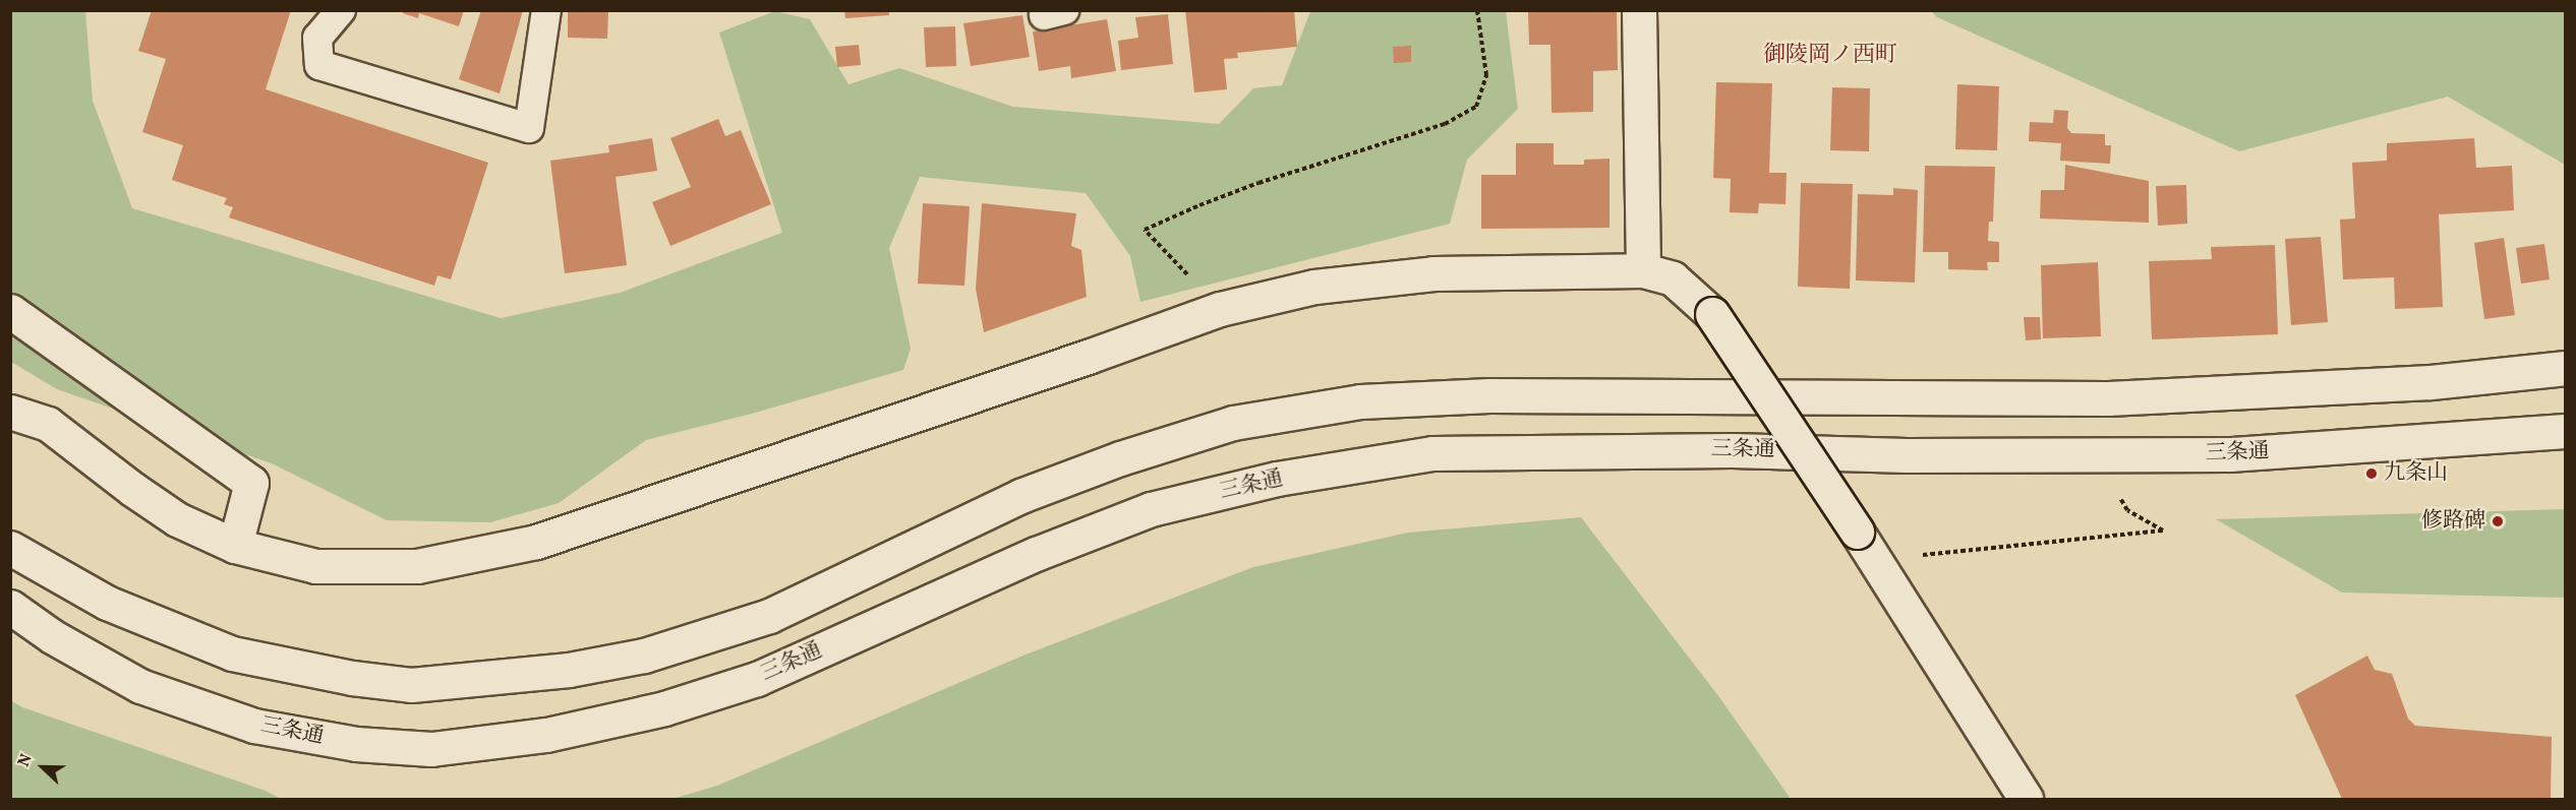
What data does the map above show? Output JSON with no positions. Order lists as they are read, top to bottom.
{
  "streets": {
    "main road": ["三条通"]
  },
  "districts": ["御陵岡ノ西町"],
  "places": ["九条山", "修路碑"],
  "north": "left"
}
